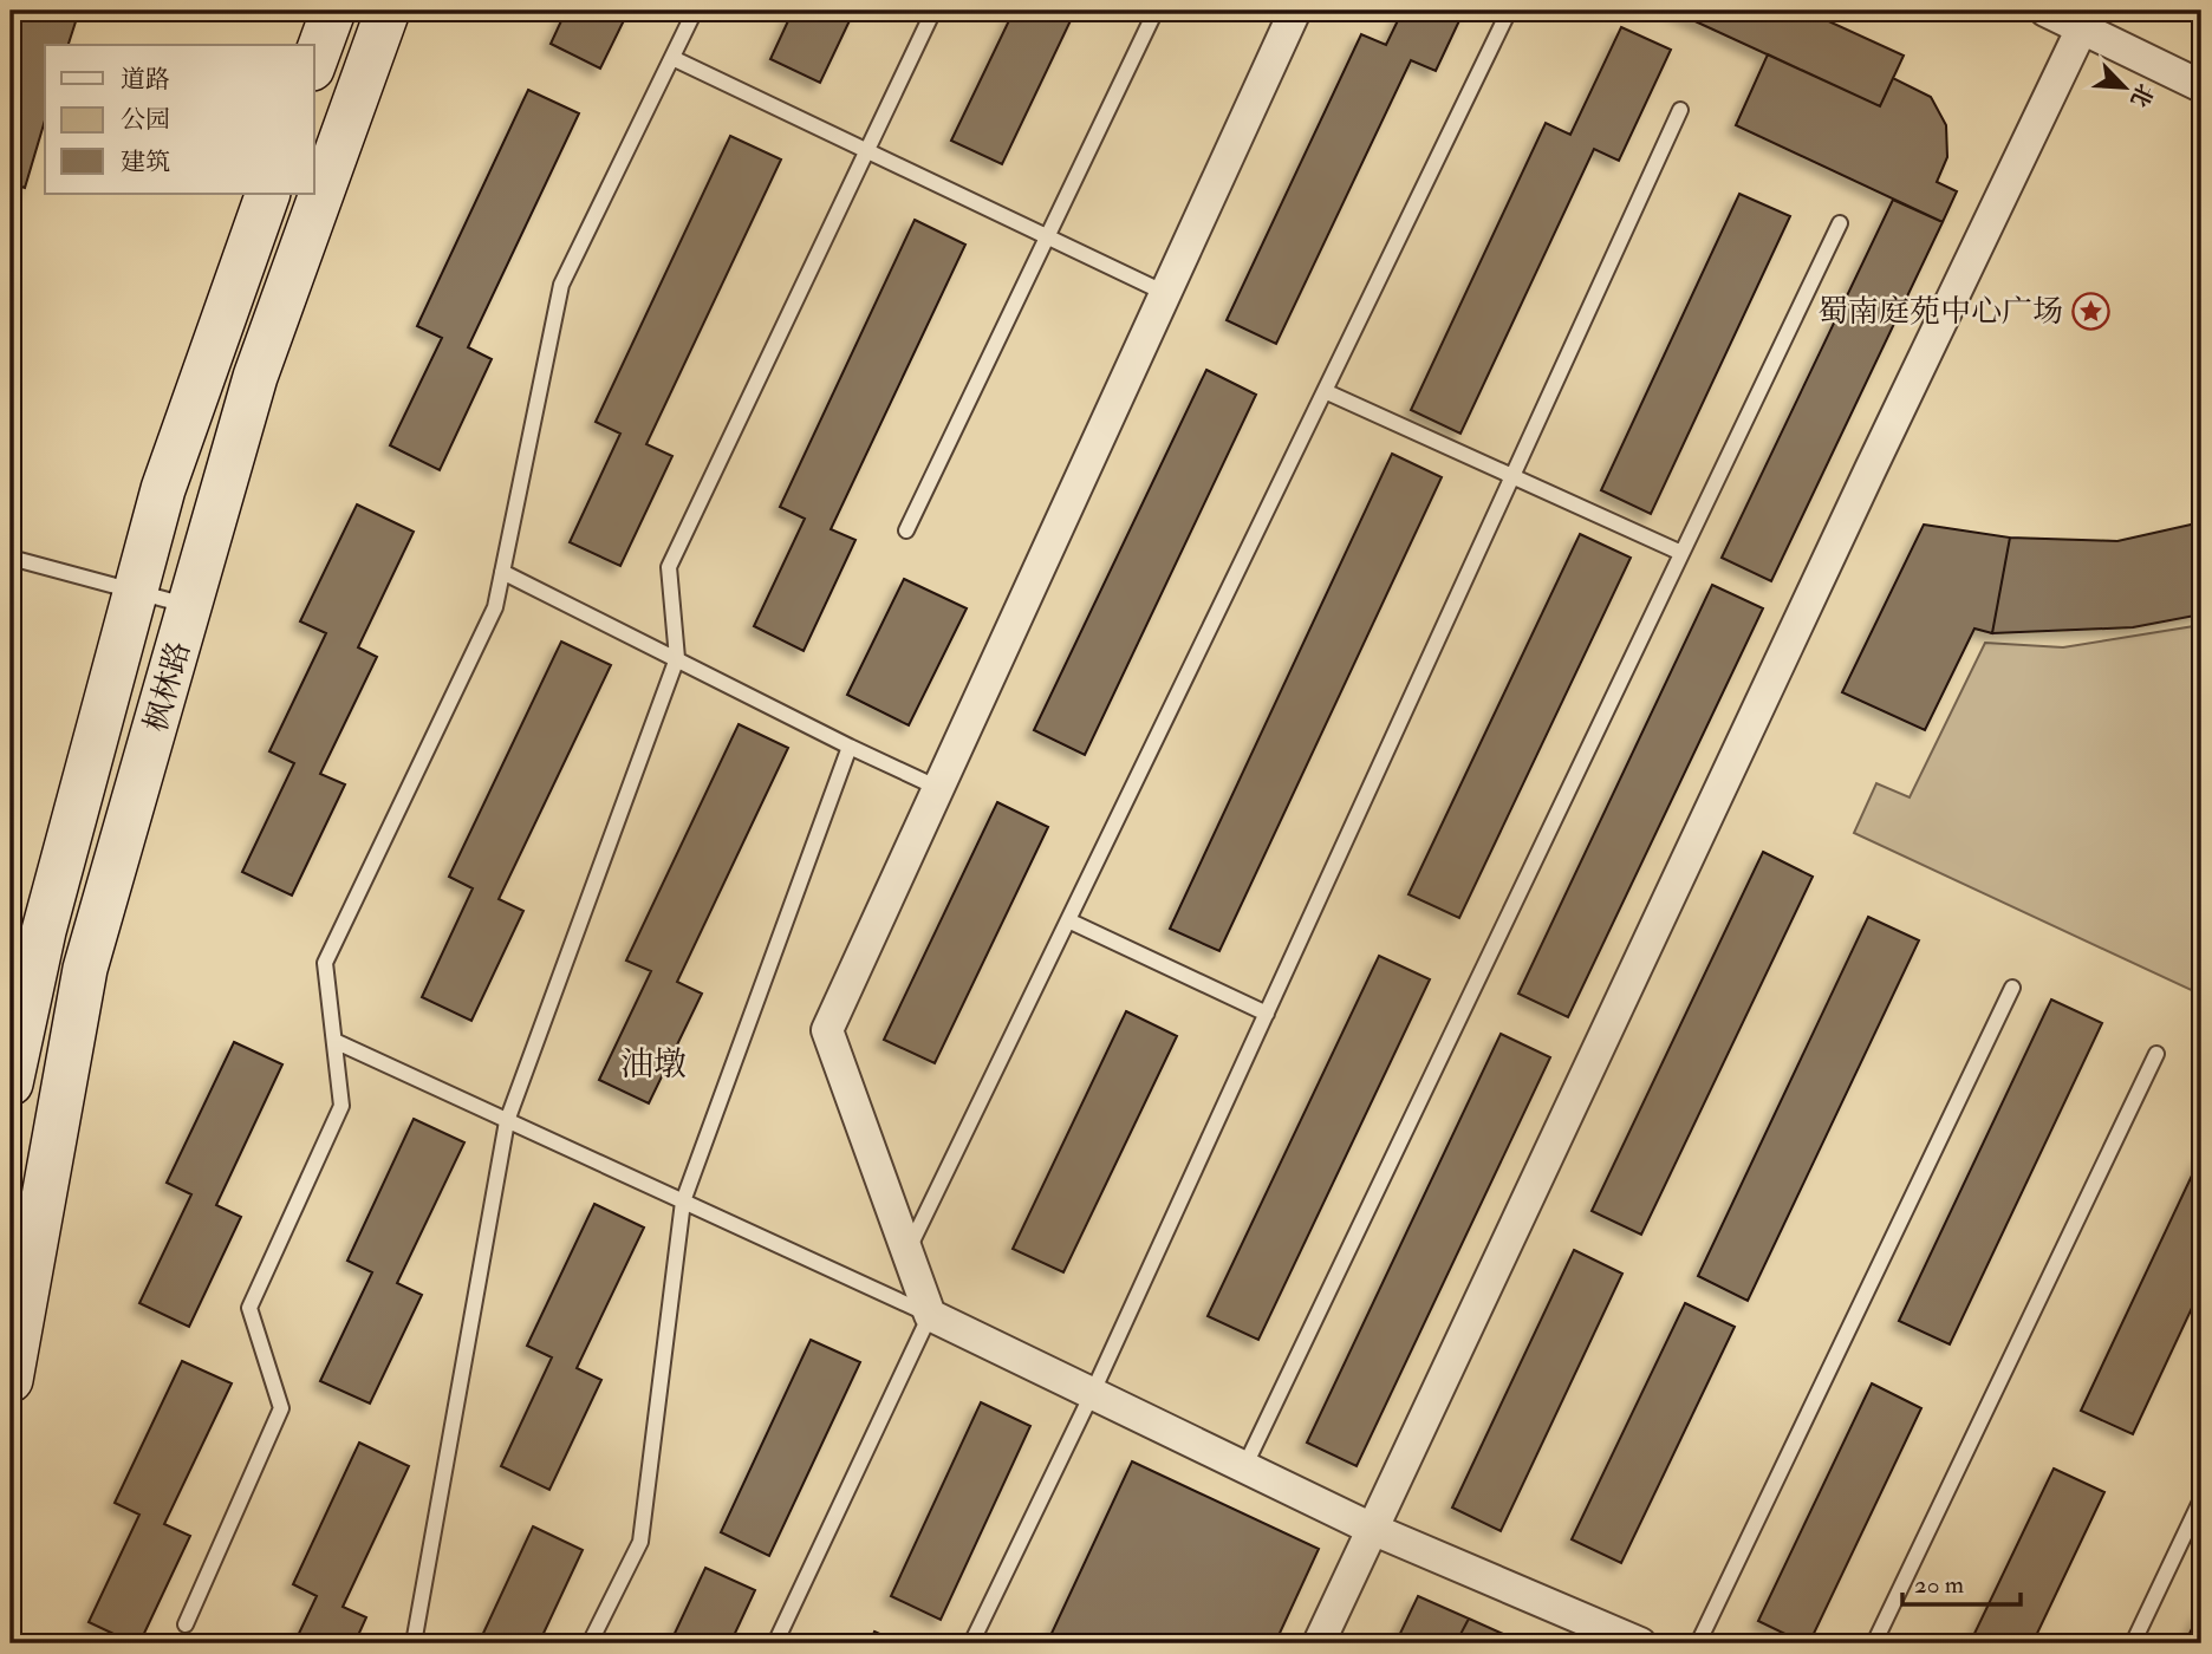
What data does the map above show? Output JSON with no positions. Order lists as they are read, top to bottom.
{
  "streets": {
    "main road": ["枫林路"]
  },
  "districts": ["油墩"],
  "places": {
    "place": ["蜀南庭苑中心广场"]
  },
  "legend": ["道路", "公园", "建筑"],
  "scale_bar": "20 m",
  "north": "bottom right"
}
